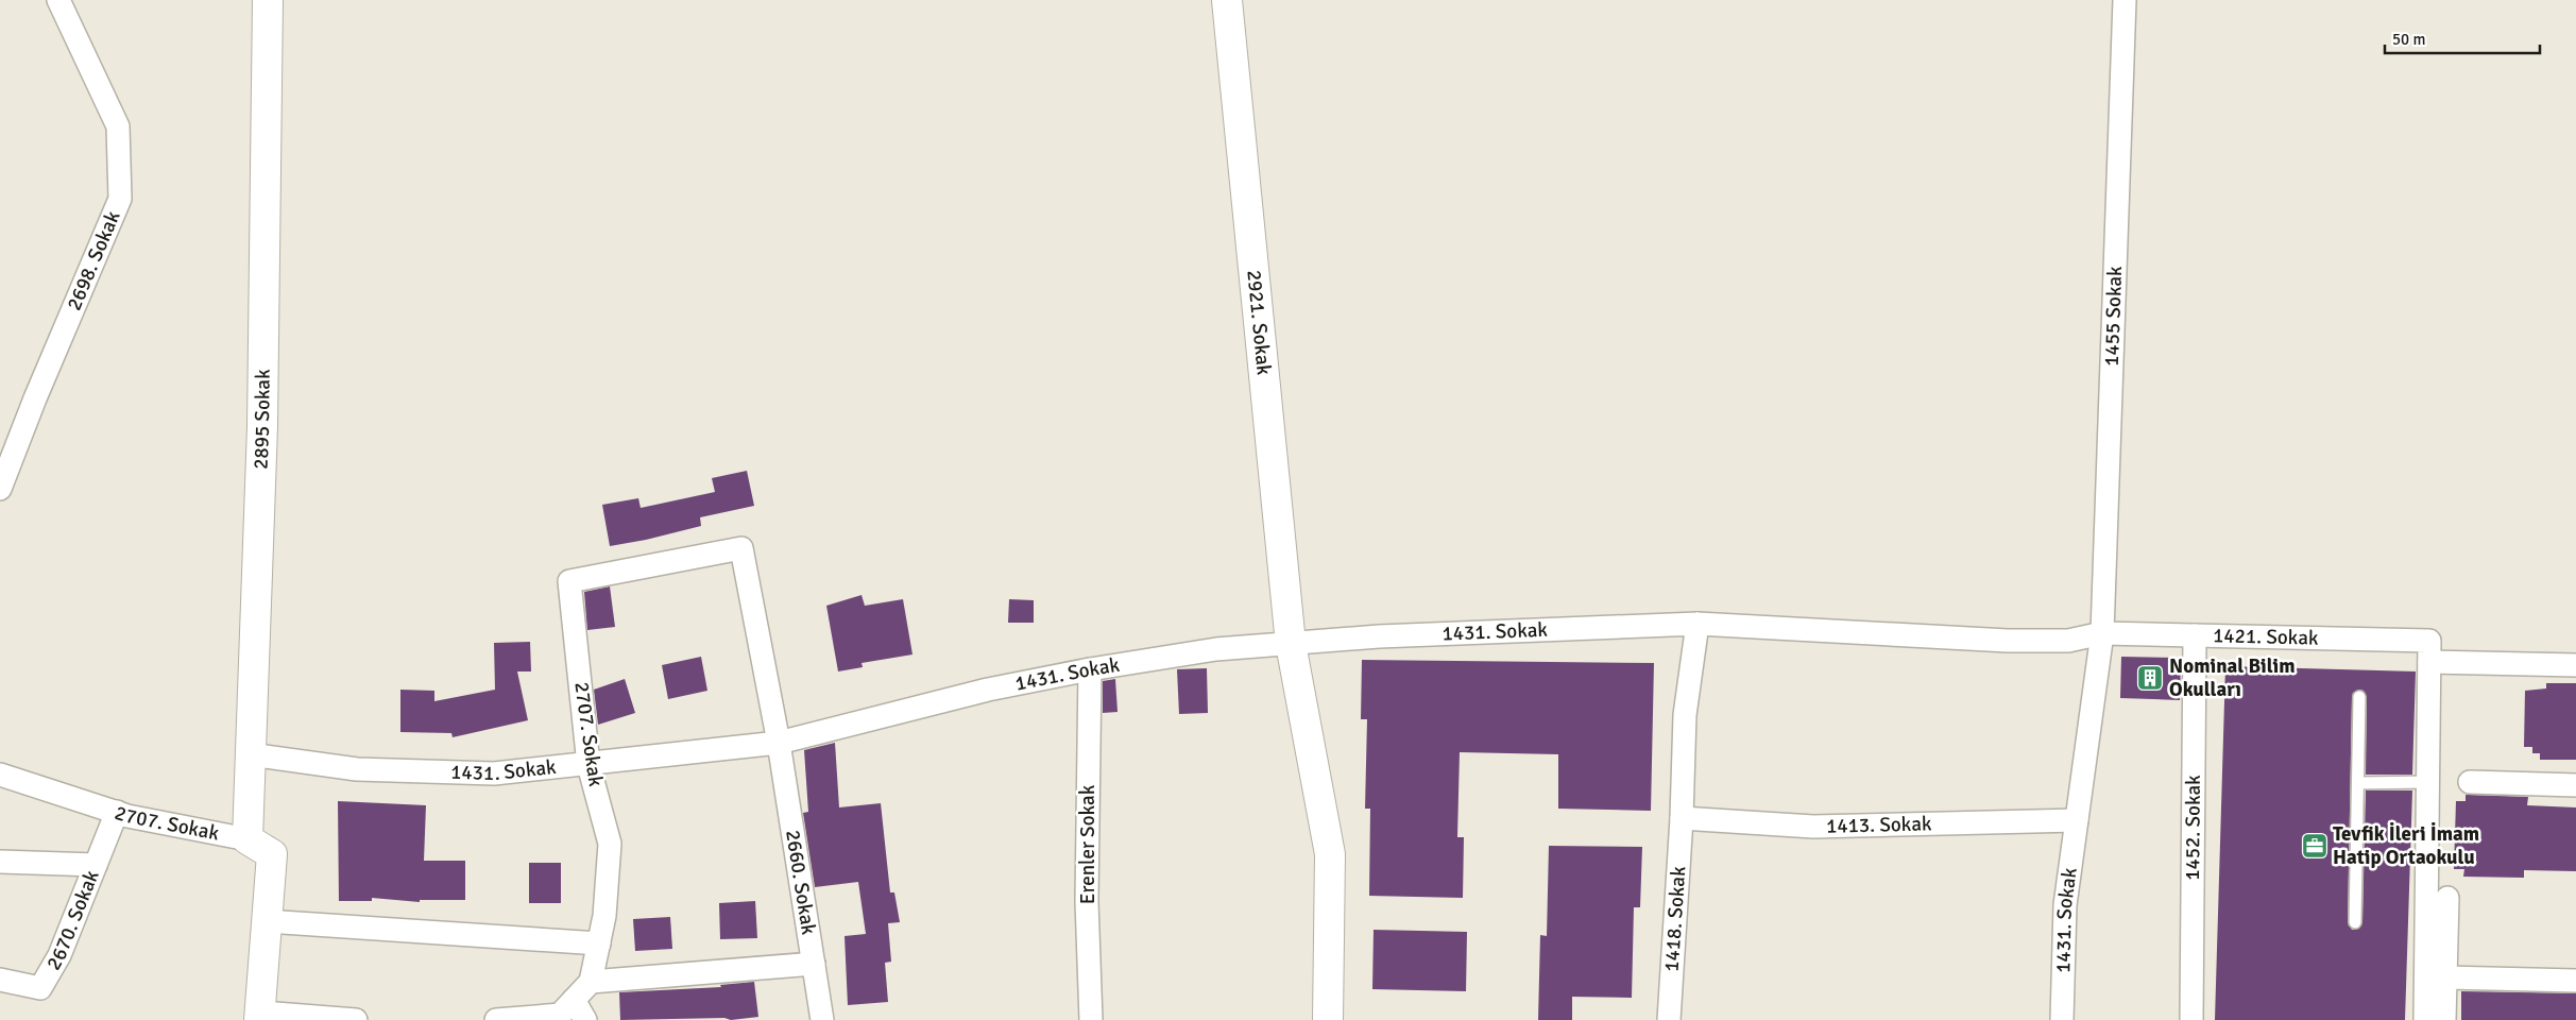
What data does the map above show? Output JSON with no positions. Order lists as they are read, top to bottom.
{
  "streets": {
    "street": [
      "2698. Sokak",
      "1455 Sokak",
      "2921. Sokak",
      "2895 Sokak",
      "1431. Sokak",
      "1421. Sokak",
      "2707. Sokak",
      "1413. Sokak",
      "1452. Sokak",
      "Erenler Sokak",
      "2660. Sokak",
      "1418. Sokak",
      "2670. Sokak"
    ]
  },
  "crossings": [
    ["1455 Sokak", "1431. Sokak"],
    ["1455 Sokak", "1421. Sokak"],
    ["1455 Sokak", "1413. Sokak"],
    ["2921. Sokak", "1431. Sokak"],
    ["2895 Sokak", "1431. Sokak"],
    ["2895 Sokak", "2707. Sokak"],
    ["1431. Sokak", "1421. Sokak"],
    ["1431. Sokak", "2707. Sokak"],
    ["1431. Sokak", "1413. Sokak"],
    ["1431. Sokak", "Erenler Sokak"],
    ["1431. Sokak", "2660. Sokak"],
    ["1421. Sokak", "1452. Sokak"],
    ["2707. Sokak", "2660. Sokak"],
    ["2707. Sokak", "2670. Sokak"],
    ["1413. Sokak", "1418. Sokak"]
  ],
  "places": {
    "building": ["Nominal Bilim Okulları"],
    "office": ["Tevfik İleri İmam Hatip Ortaokulu"]
  },
  "scale_bar": "50 m"
}
